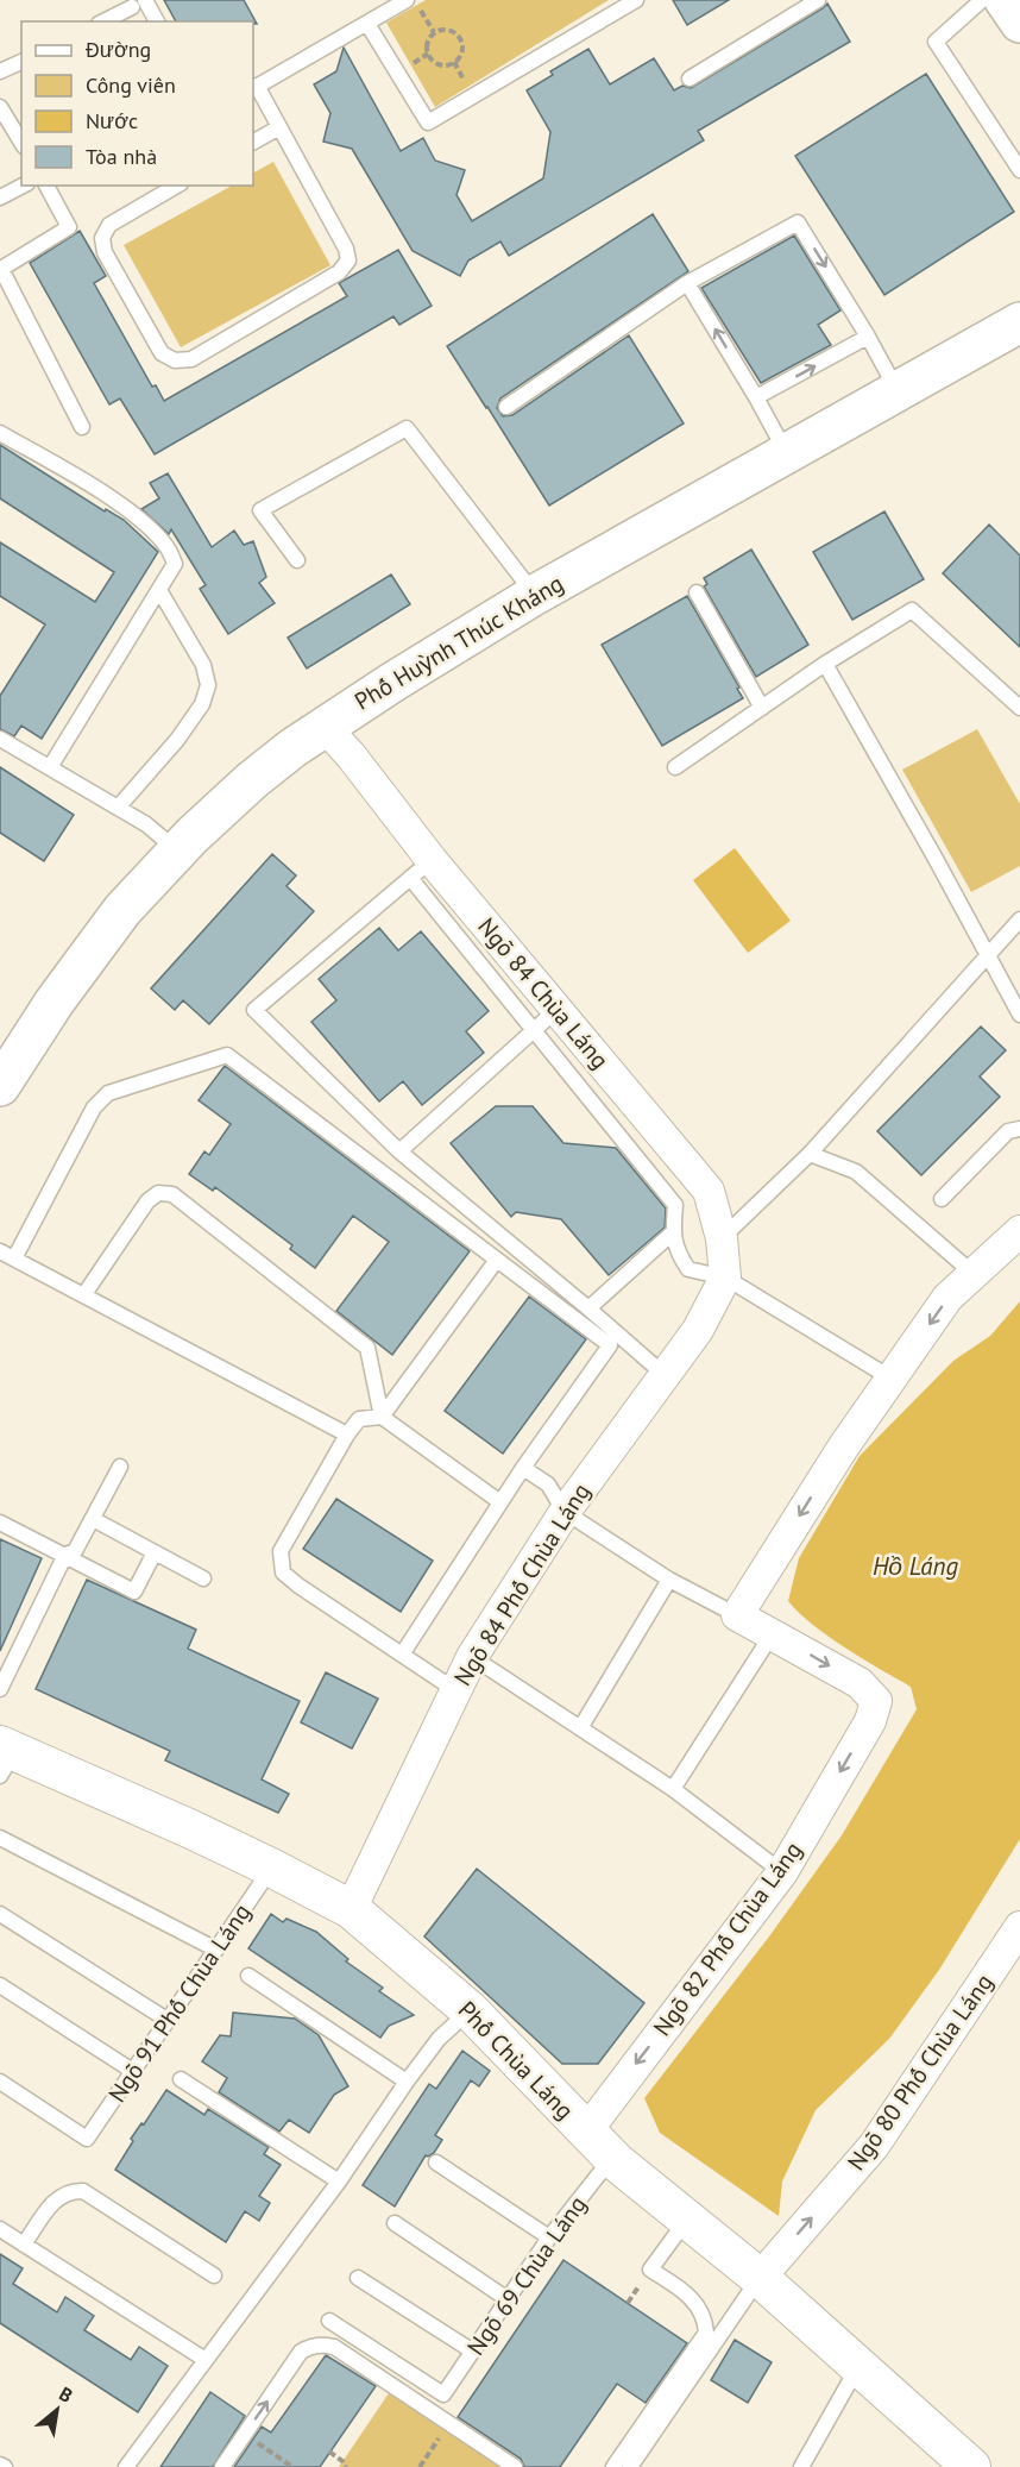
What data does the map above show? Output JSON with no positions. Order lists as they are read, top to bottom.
{
  "streets": {
    "main road": ["Phố Huỳnh Thúc Kháng"],
    "street": [
      "Ngõ 84 Chùa Láng",
      "Ngõ 84 Phố Chùa Láng",
      "Ngõ 82 Phố Chùa Láng",
      "Phố Chùa Láng",
      "Ngõ 80 Phố Chùa Láng"
    ],
    "lane": ["Ngõ 91 Phố Chùa Láng", "Ngõ 69 Chùa Láng"]
  },
  "crossings": [
    ["Phố Huỳnh Thúc Kháng", "Ngõ 84 Chùa Láng"],
    ["Ngõ 84 Chùa Láng", "Ngõ 84 Phố Chùa Láng"],
    ["Ngõ 84 Phố Chùa Láng", "Phố Chùa Láng"],
    ["Ngõ 82 Phố Chùa Láng", "Phố Chùa Láng"],
    ["Ngõ 91 Phố Chùa Láng", "Phố Chùa Láng"],
    ["Phố Chùa Láng", "Ngõ 80 Phố Chùa Láng"],
    ["Phố Chùa Láng", "Ngõ 69 Chùa Láng"]
  ],
  "one_way": ["Ngõ 82 Phố Chùa Láng", "Ngõ 80 Phố Chùa Láng"],
  "water": ["Hồ Láng"],
  "legend": [
    "Đường",
    "Công viên",
    "Nước",
    "Tòa nhà"
  ],
  "north": "top right"
}
